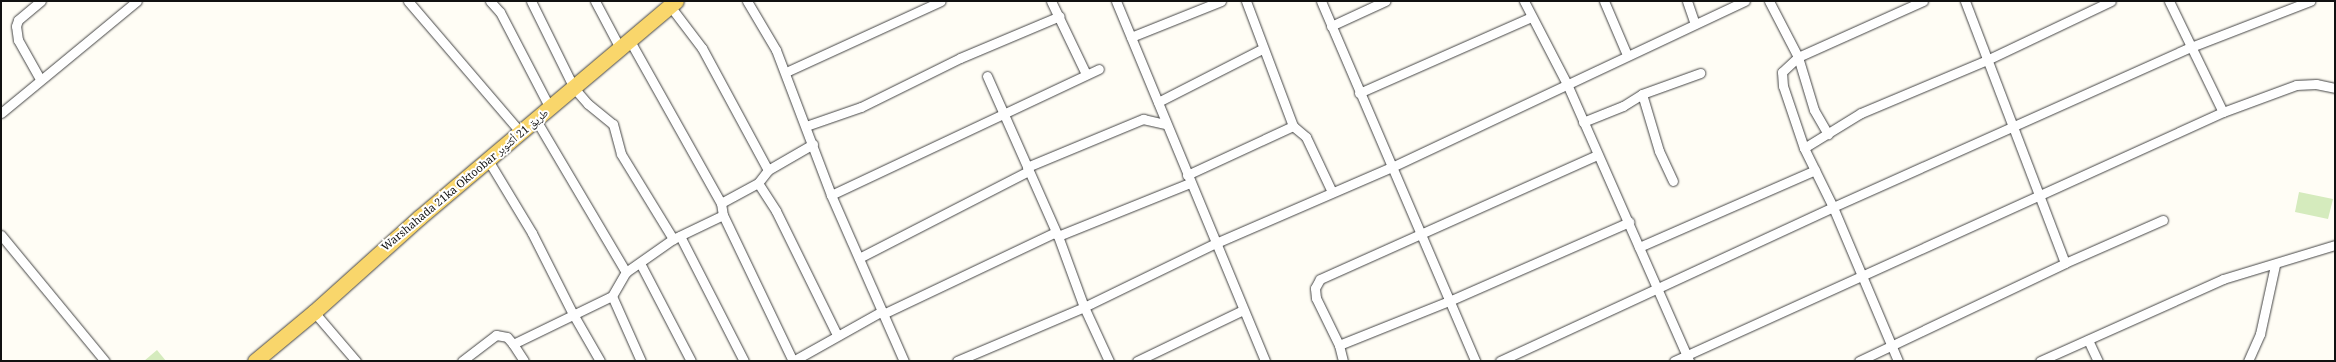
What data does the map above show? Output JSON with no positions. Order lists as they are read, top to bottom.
{
  "streets": {
    "main road": ["Warshahada 21ka Oktoobar طريق 21 أكتوبر"]
  }
}
